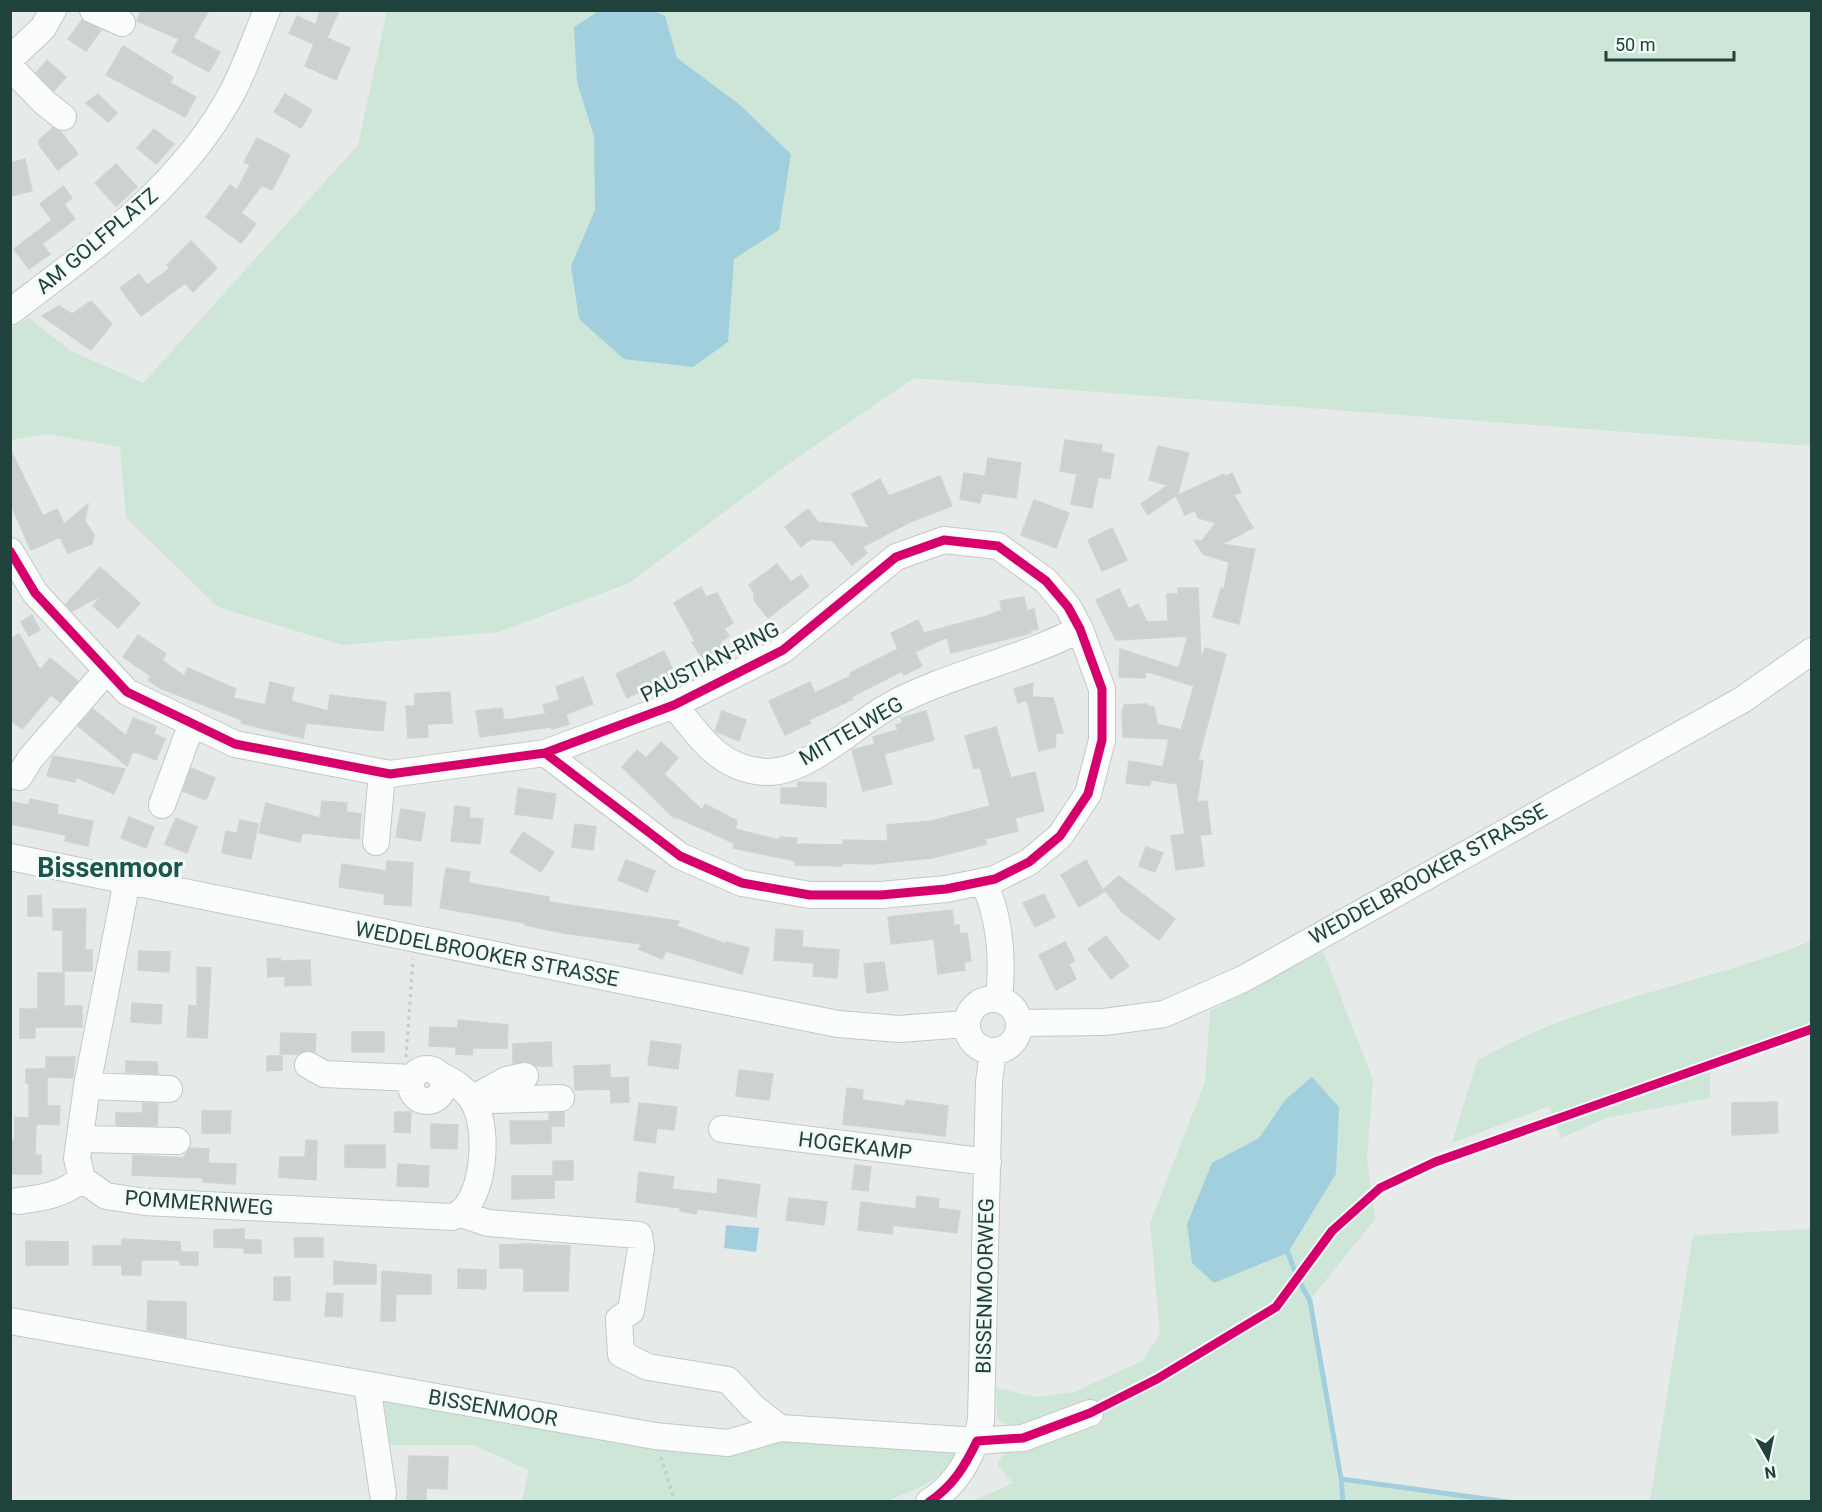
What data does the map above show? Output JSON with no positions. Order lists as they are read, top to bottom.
{
  "streets": {
    "street": [
      "AM GOLFPLATZ",
      "PAUSTIAN-RING",
      "MITTELWEG",
      "WEDDELBROOKER STRASSE",
      "HOGEKAMP",
      "POMMERNWEG",
      "BISSENMOORWEG",
      "BISSENMOOR"
    ]
  },
  "crossings": [
    ["PAUSTIAN-RING", "MITTELWEG"],
    ["WEDDELBROOKER STRASSE", "BISSENMOORWEG"],
    ["HOGEKAMP", "BISSENMOORWEG"],
    ["BISSENMOORWEG", "BISSENMOOR"]
  ],
  "districts": ["Bissenmoor"],
  "scale_bar": "50 m",
  "north": "bottom"
}
